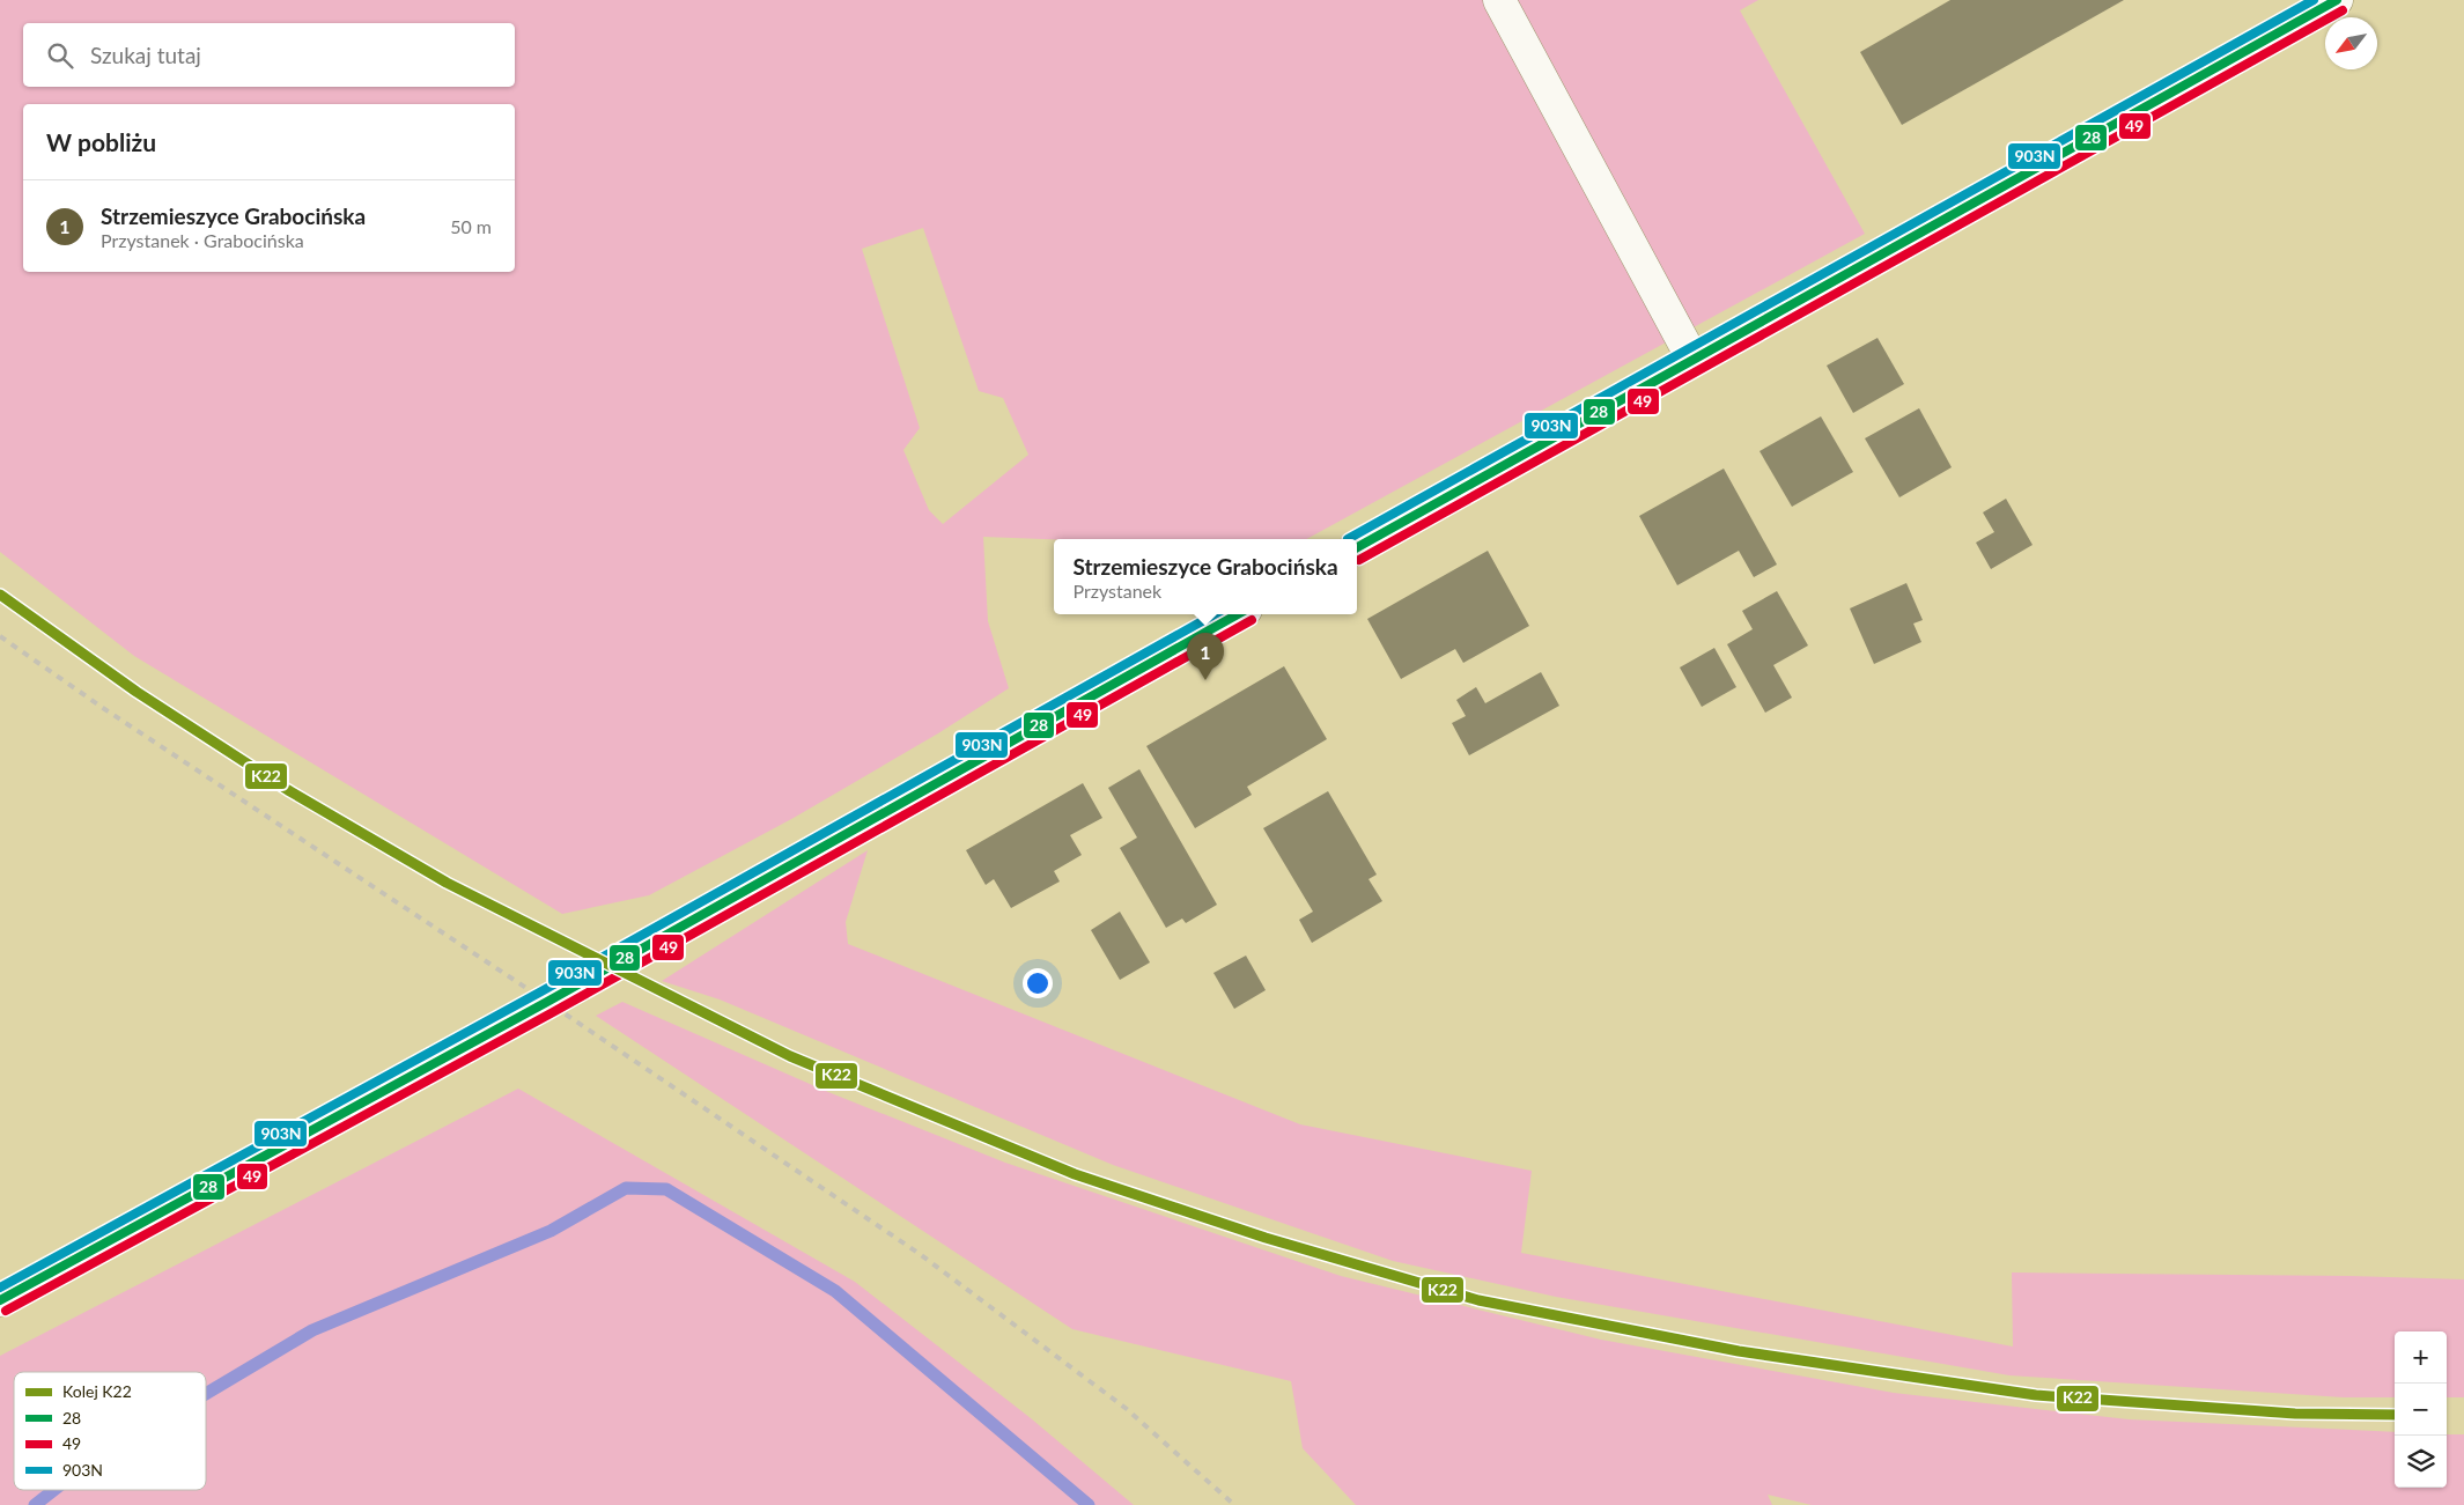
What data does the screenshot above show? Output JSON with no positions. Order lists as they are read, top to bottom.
{
  "lines": [
    "transit line 28",
    "transit line 903N",
    "transit line 49",
    "rail line K22"
  ],
  "legend": [
    "Kolej K22",
    "28",
    "49",
    "903N"
  ],
  "north": "bottom left",
  "page": {
    "search": "Szukaj tutaj",
    "heading": "W pobliżu",
    "list": [
      {
        "mark": "1",
        "name": "Strzemieszyce Grabocińska",
        "note": "Przystanek · Grabocińska",
        "value": "50 m"
      }
    ],
    "popup": ["Strzemieszyce Grabocińska", "Przystanek"],
    "pins": "1",
    "map_buttons": ["+", "−"]
  }
}
